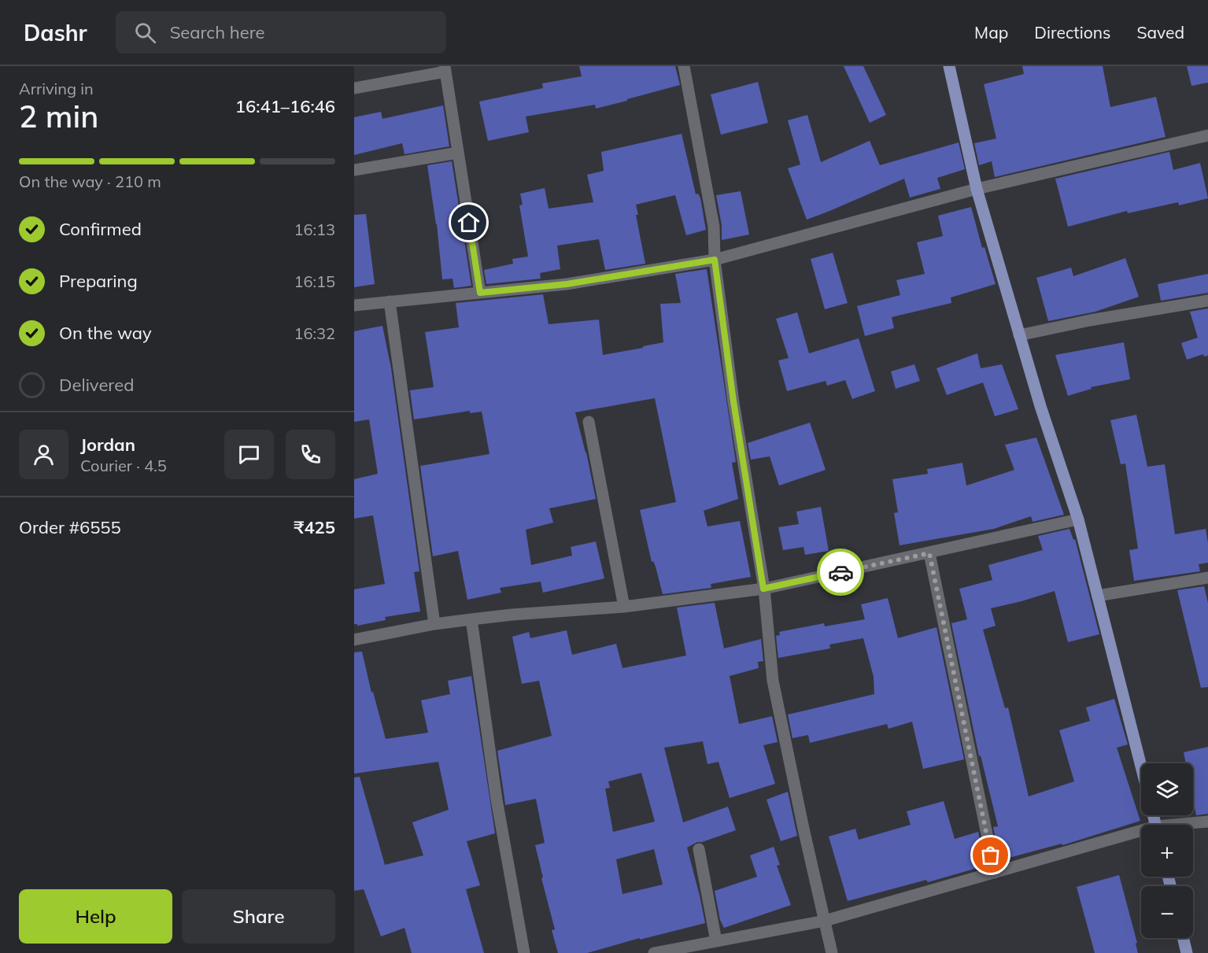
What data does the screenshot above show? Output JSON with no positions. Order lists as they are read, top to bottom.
{
  "page": {
    "header": "Dashr",
    "search": "Search here",
    "nav": ["Map", "Directions", "Saved"],
    "heading": ["2 min", "Arriving in", "16:41–16:46"],
    "panel": [
      "Jordan",
      "Courier · 4.5",
      "Order #6555",
      "₹425"
    ],
    "bar": "On the way · 210 m",
    "list": [
      ["Confirmed", "16:13"],
      ["Preparing", "16:15"],
      ["On the way", "16:32"],
      "Delivered"
    ],
    "map_buttons": ["+", "−"],
    "buttons": ["Help", "Share"]
  }
}
